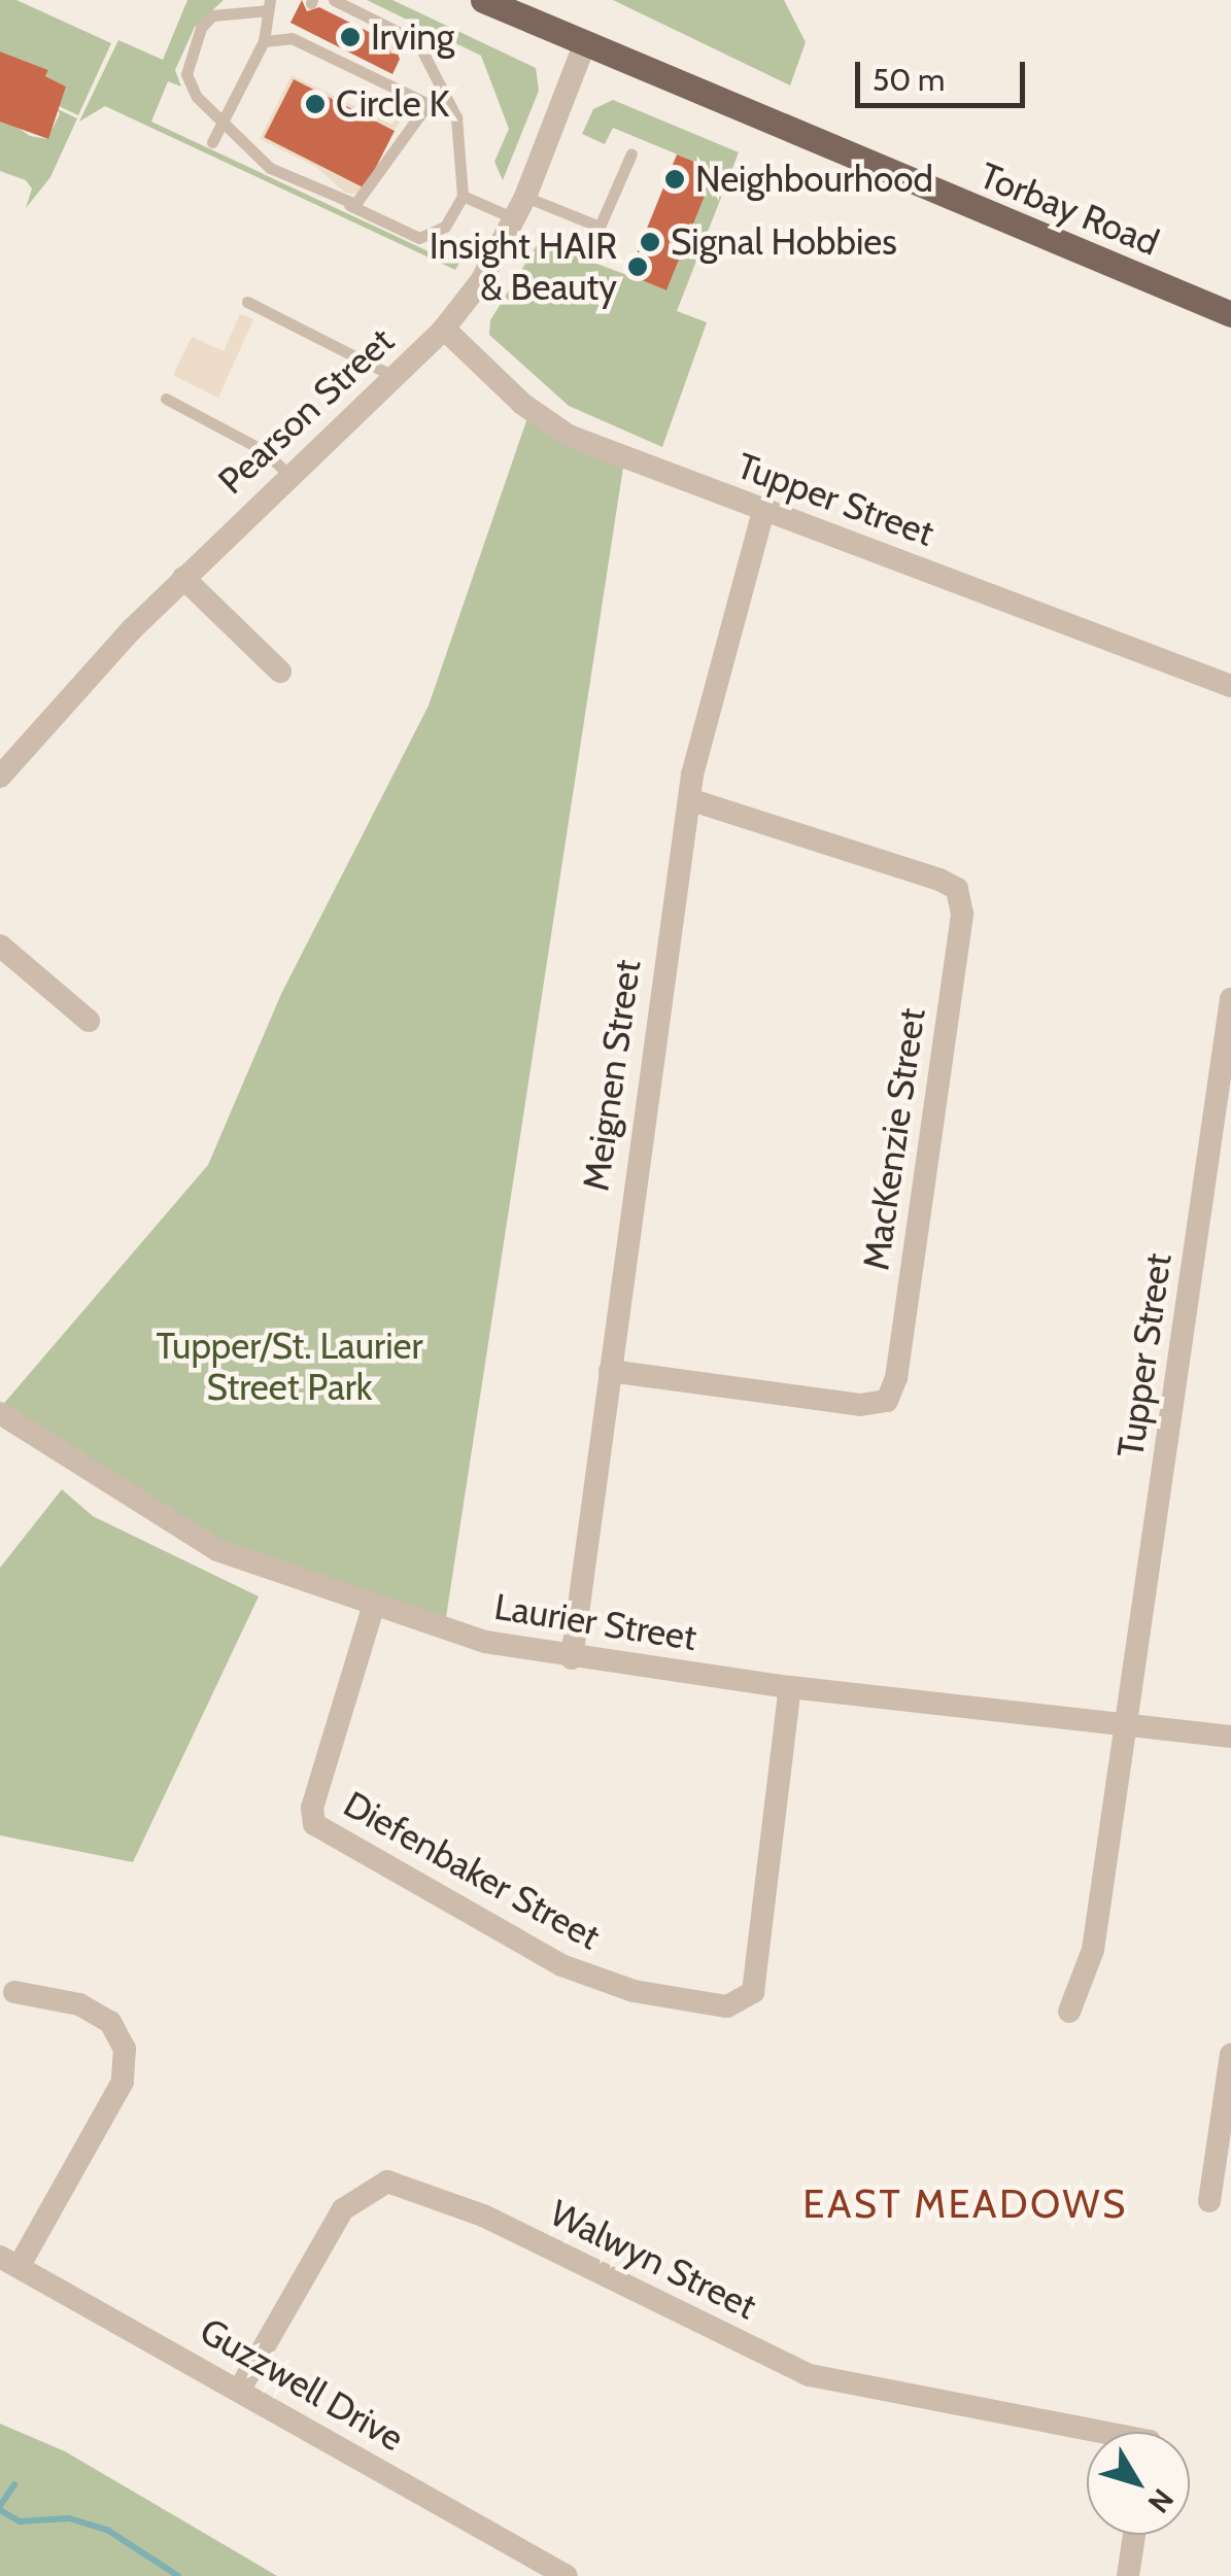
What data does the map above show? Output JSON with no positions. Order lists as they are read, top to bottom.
{
  "streets": {
    "main road": ["Torbay Road"],
    "street": [
      "Pearson Street",
      "Tupper Street",
      "Meignen Street",
      "MacKenzie Street",
      "Laurier Street",
      "Diefenbaker Street",
      "Walwyn Street",
      "Guzzwell Drive"
    ]
  },
  "crossings": [
    ["Torbay Road", "Pearson Street"],
    ["Pearson Street", "Tupper Street"],
    ["Tupper Street", "Meignen Street"],
    ["Tupper Street", "Laurier Street"],
    ["Meignen Street", "MacKenzie Street"],
    ["Meignen Street", "Laurier Street"],
    ["Laurier Street", "Diefenbaker Street"],
    ["Walwyn Street", "Guzzwell Drive"]
  ],
  "districts": ["EAST MEADOWS"],
  "parks": ["Tupper/St. Laurier Street Park"],
  "places": [
    "Irving",
    "Circle K",
    "Neighbourhood",
    "Signal Hobbies",
    "Insight HAIR & Beauty"
  ],
  "scale_bar": "50 m",
  "north": "bottom right"
}
